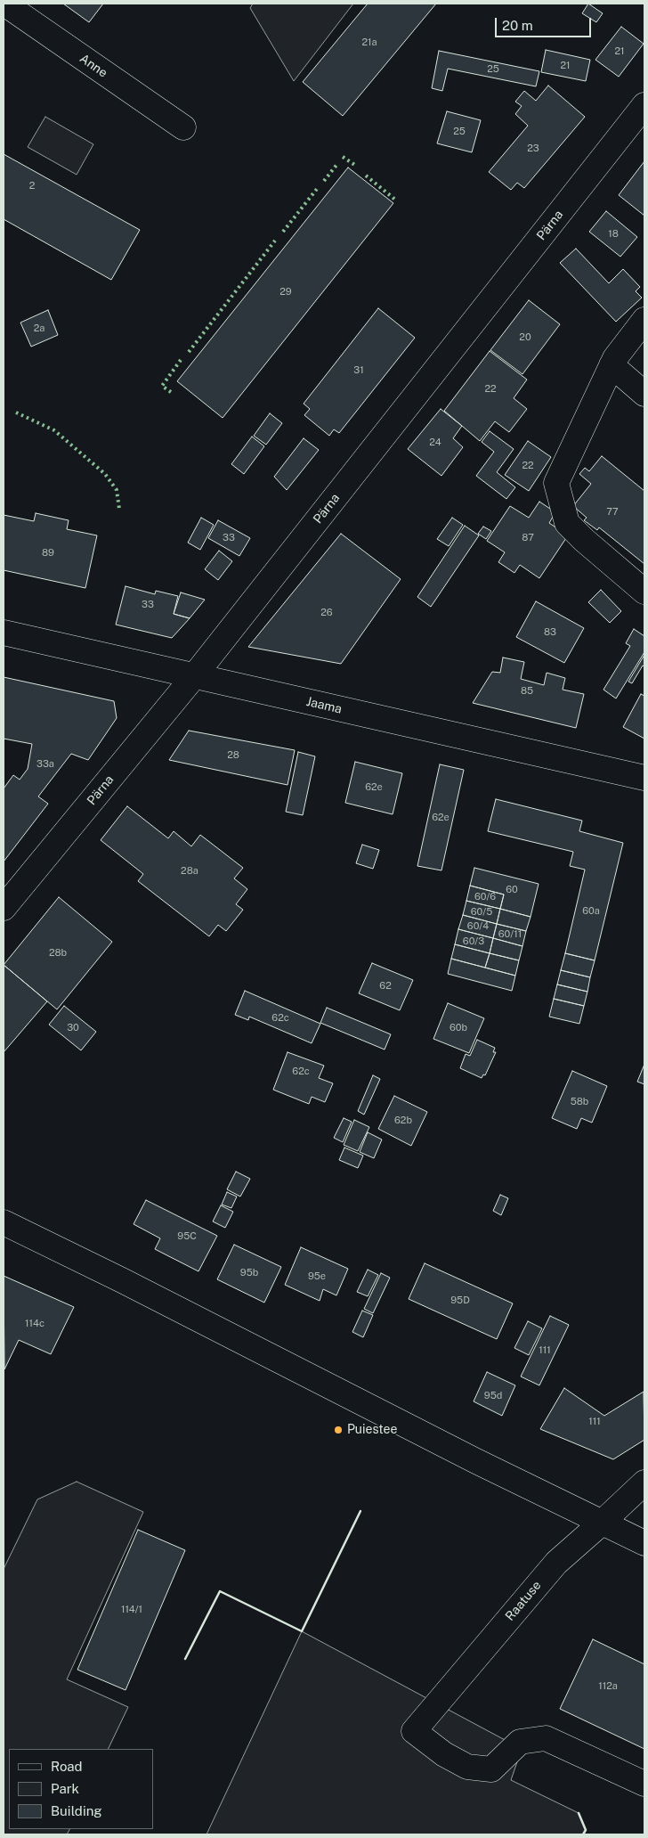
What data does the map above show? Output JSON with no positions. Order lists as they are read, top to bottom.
{
  "streets": {
    "street": [
      "Anne",
      "Pärna",
      "Jaama",
      "Raatuse"
    ]
  },
  "crossings": [
    ["Pärna", "Jaama"]
  ],
  "places": ["Puiestee"],
  "house_numbers": [
    "21a",
    "21",
    "21",
    "25",
    "25",
    "23",
    "2",
    "18",
    "29",
    "2a",
    "20",
    "31",
    "22",
    "24",
    "22",
    "77",
    "33",
    "87",
    "89",
    "33",
    "26",
    "83",
    "85",
    "28",
    "33a",
    "62e",
    "62e",
    "28a",
    "60",
    "60/6",
    "60a",
    "60/5",
    "60/4",
    "60/11",
    "60/3",
    "28b",
    "62",
    "62c",
    "30",
    "60b",
    "62c",
    "58b",
    "62b",
    "95C",
    "95b",
    "95e",
    "95D",
    "114c",
    "111",
    "95d",
    "111",
    "114/1",
    "112a"
  ],
  "legend": ["Road", "Park", "Building"],
  "scale_bar": "20 m"
}
